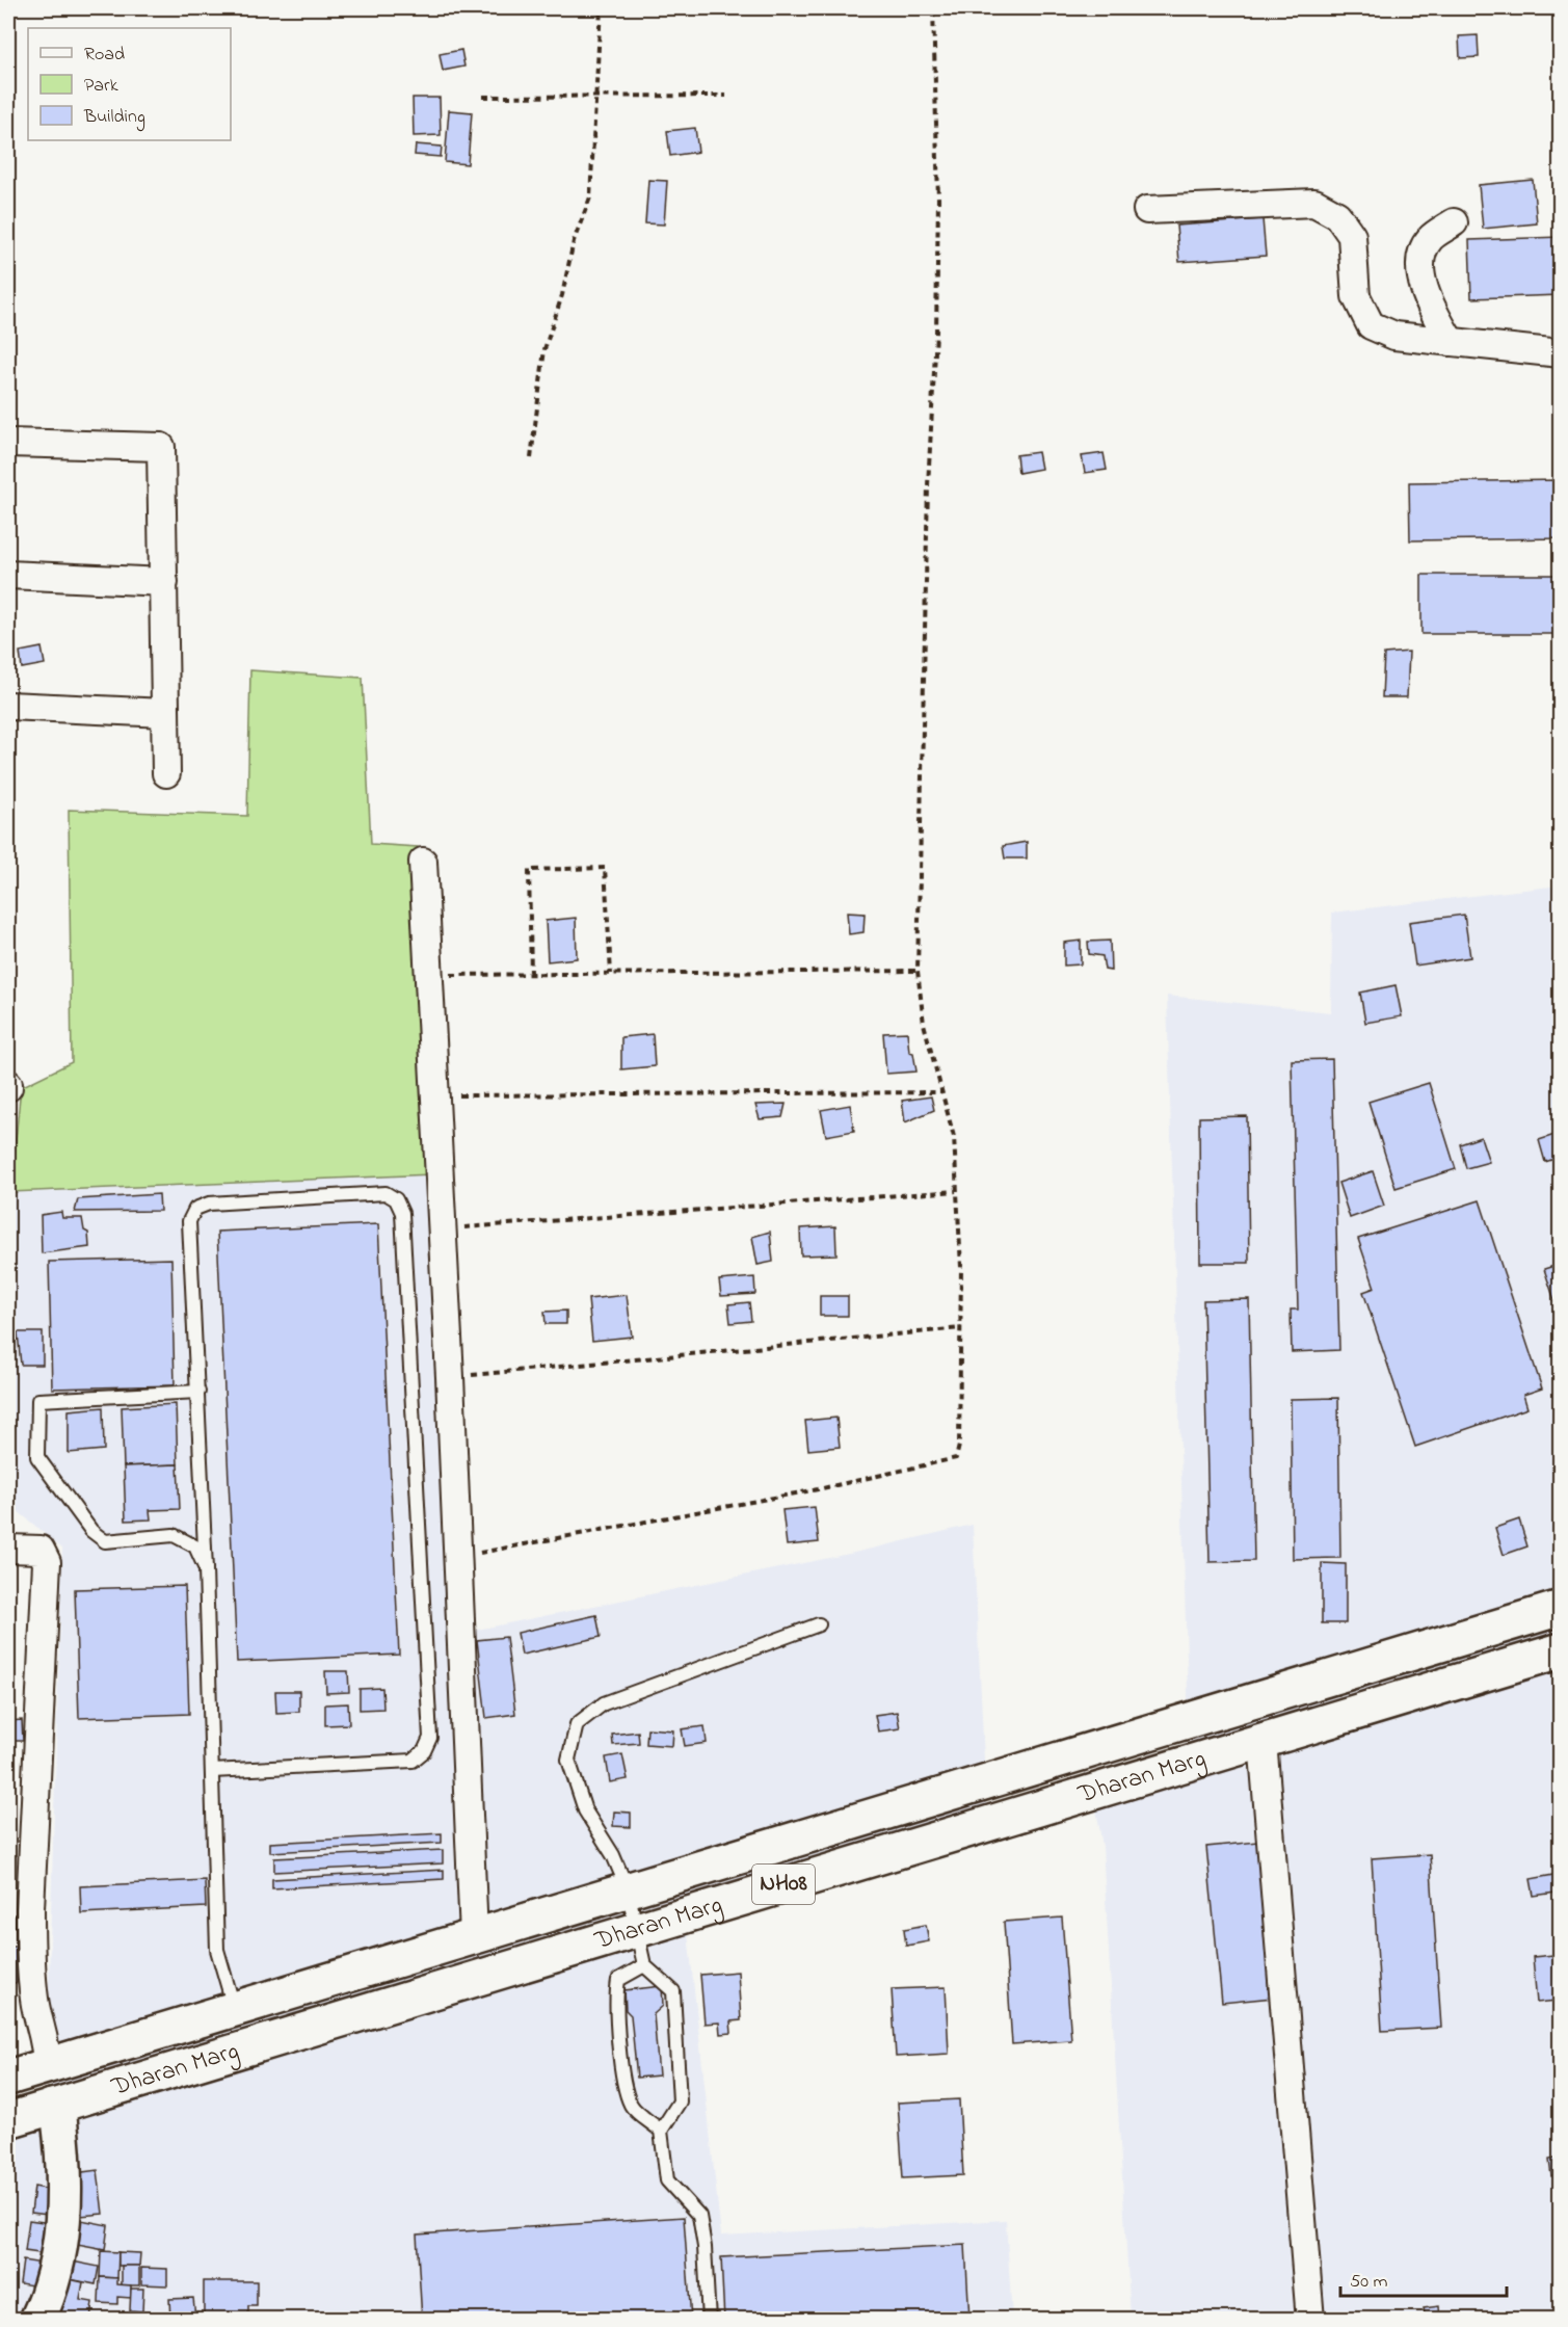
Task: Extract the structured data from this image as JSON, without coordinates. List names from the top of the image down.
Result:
{
  "streets": {
    "main road": ["Dharan Marg", "NH08"]
  },
  "legend": ["Road", "Park", "Building"],
  "scale_bar": "50 m"
}
